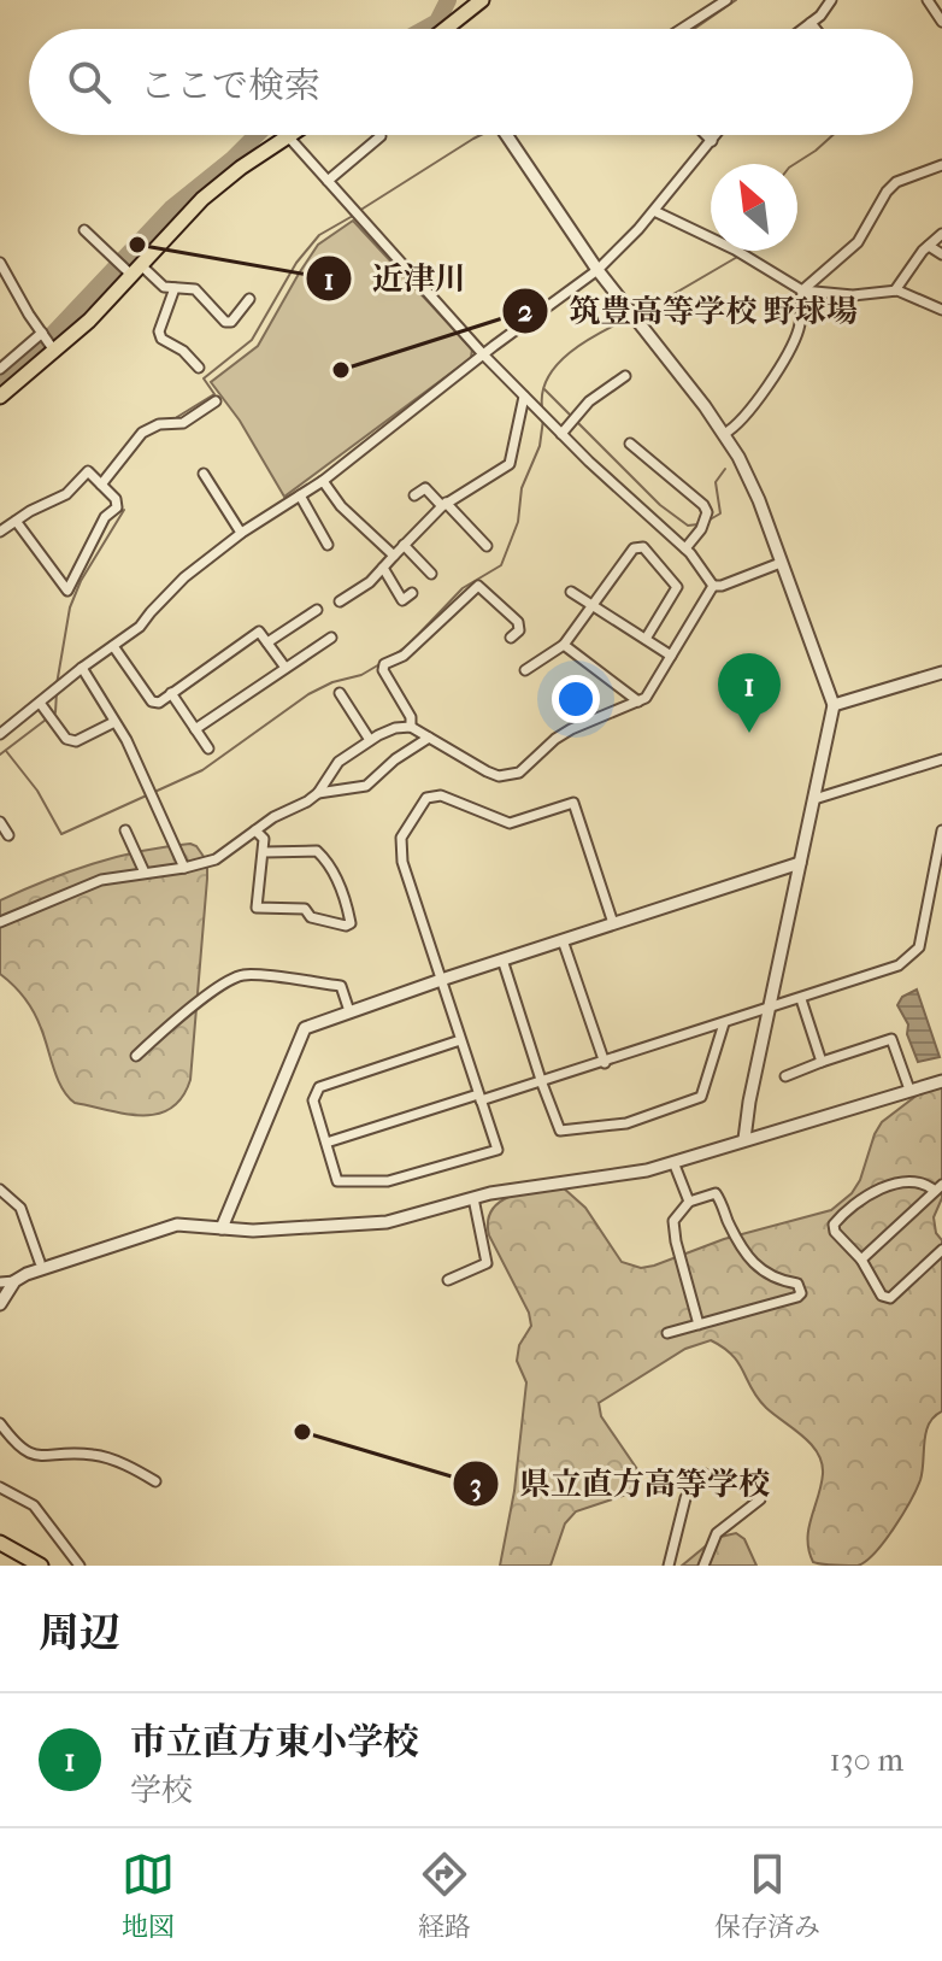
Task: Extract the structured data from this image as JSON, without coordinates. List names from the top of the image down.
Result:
{
  "places": ["近津川", "筑豊高等学校 野球場", "県立直方高等学校"],
  "north": "top left",
  "page": {
    "search": "ここで検索",
    "pins": "1",
    "heading": "周辺",
    "list": [
      {
        "mark": "1",
        "name": "市立直方東小学校",
        "note": "学校",
        "value": "130 m"
      }
    ],
    "nav": ["地図", "経路", "保存済み"]
  }
}
